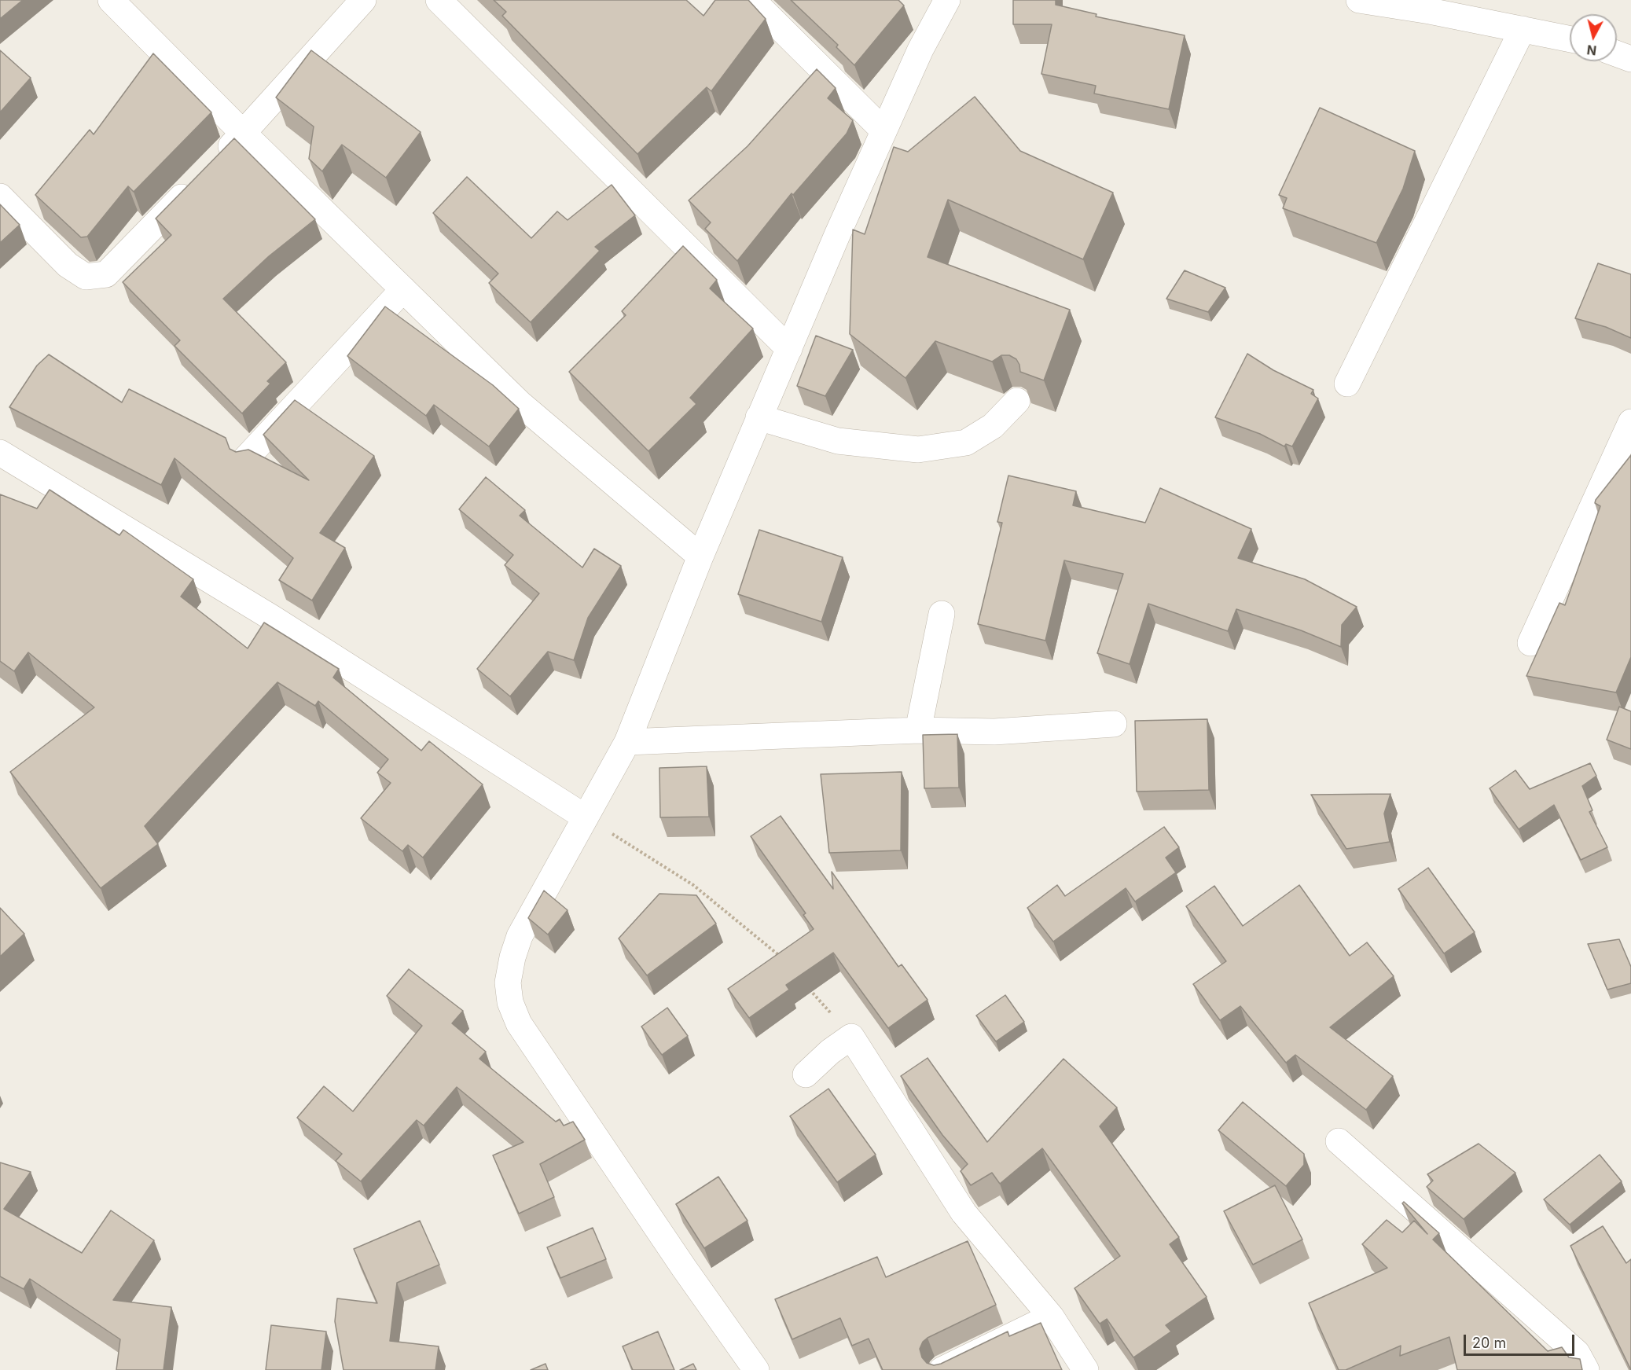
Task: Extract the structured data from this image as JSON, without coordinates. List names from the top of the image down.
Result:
{
  "scale_bar": "20 m",
  "north": "bottom"
}
